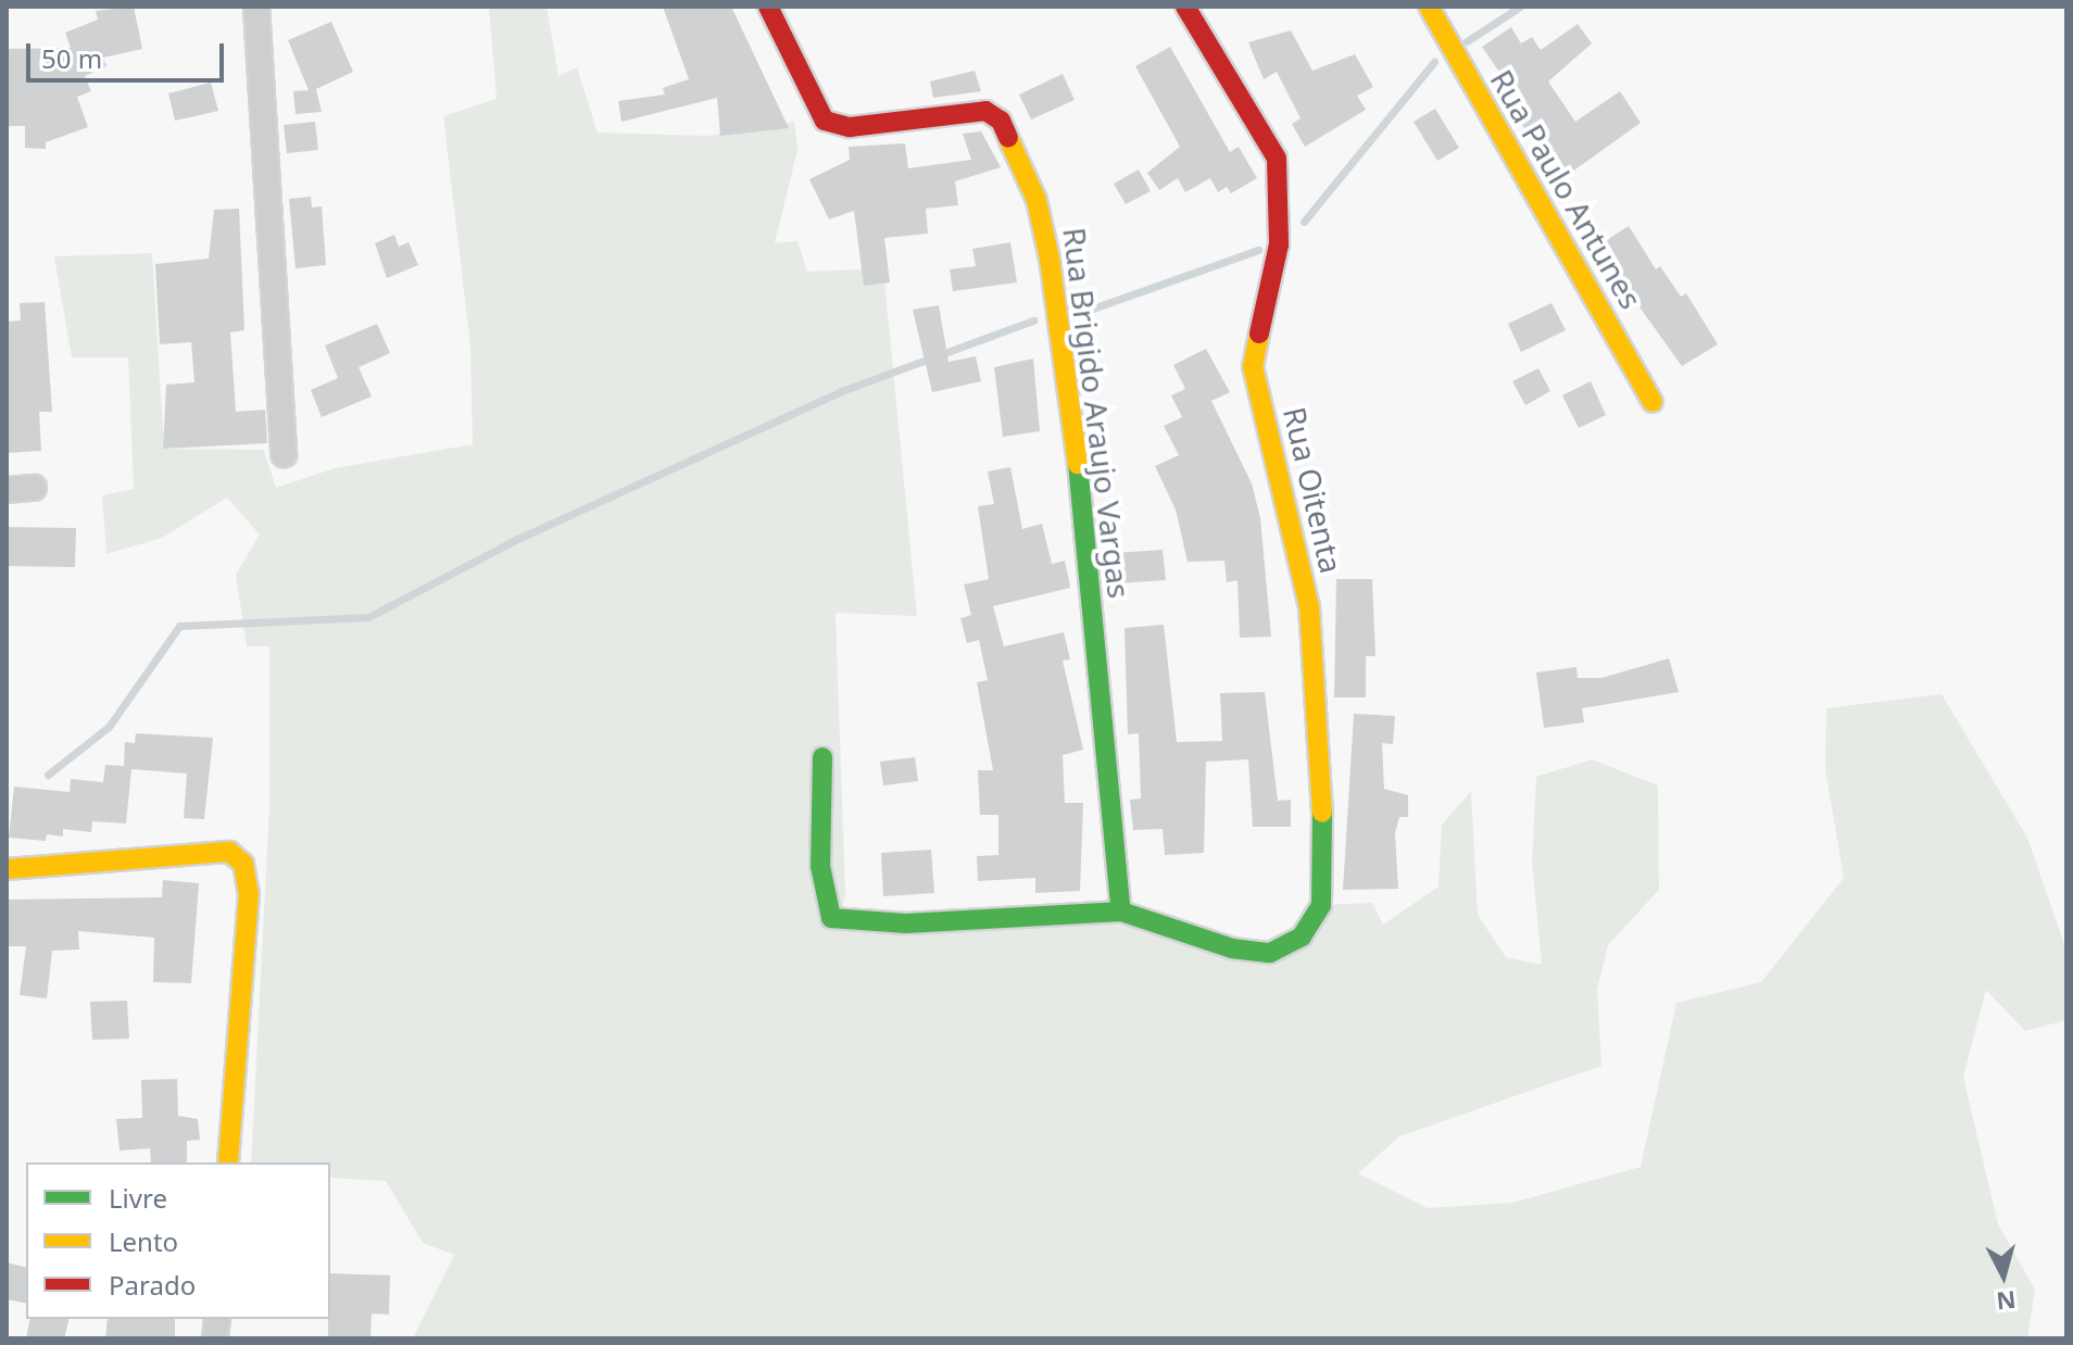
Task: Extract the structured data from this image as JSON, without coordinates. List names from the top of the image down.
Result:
{
  "streets": {
    "street": ["Rua Paulo Antunes", "Rua Brigido Araujo Vargas", "Rua Oitenta"]
  },
  "crossings": [
    ["Rua Brigido Araujo Vargas", "Rua Oitenta"]
  ],
  "legend": ["Livre", "Lento", "Parado"],
  "scale_bar": "50 m",
  "north": "bottom"
}
